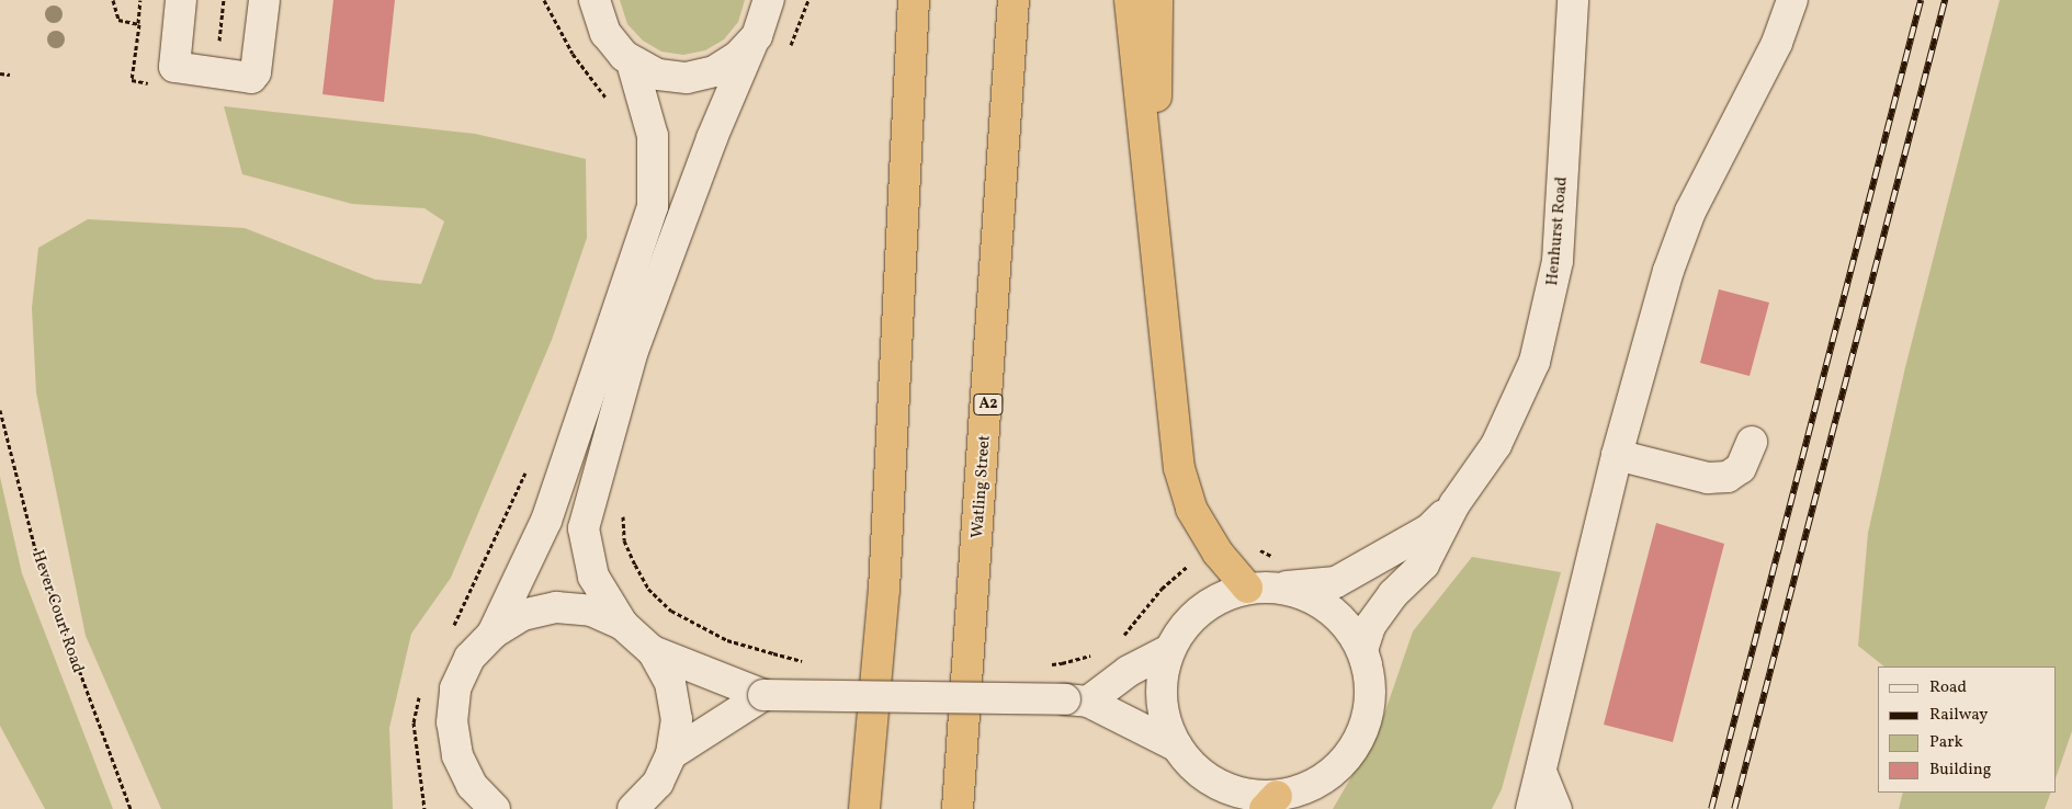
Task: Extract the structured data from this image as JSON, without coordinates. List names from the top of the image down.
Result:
{
  "streets": {
    "highway": ["A2", "Watling Street"],
    "street": ["Henhurst Road"],
    "path": ["Hever Court Road"]
  },
  "legend": [
    "Road",
    "Railway",
    "Park",
    "Building"
  ]
}
